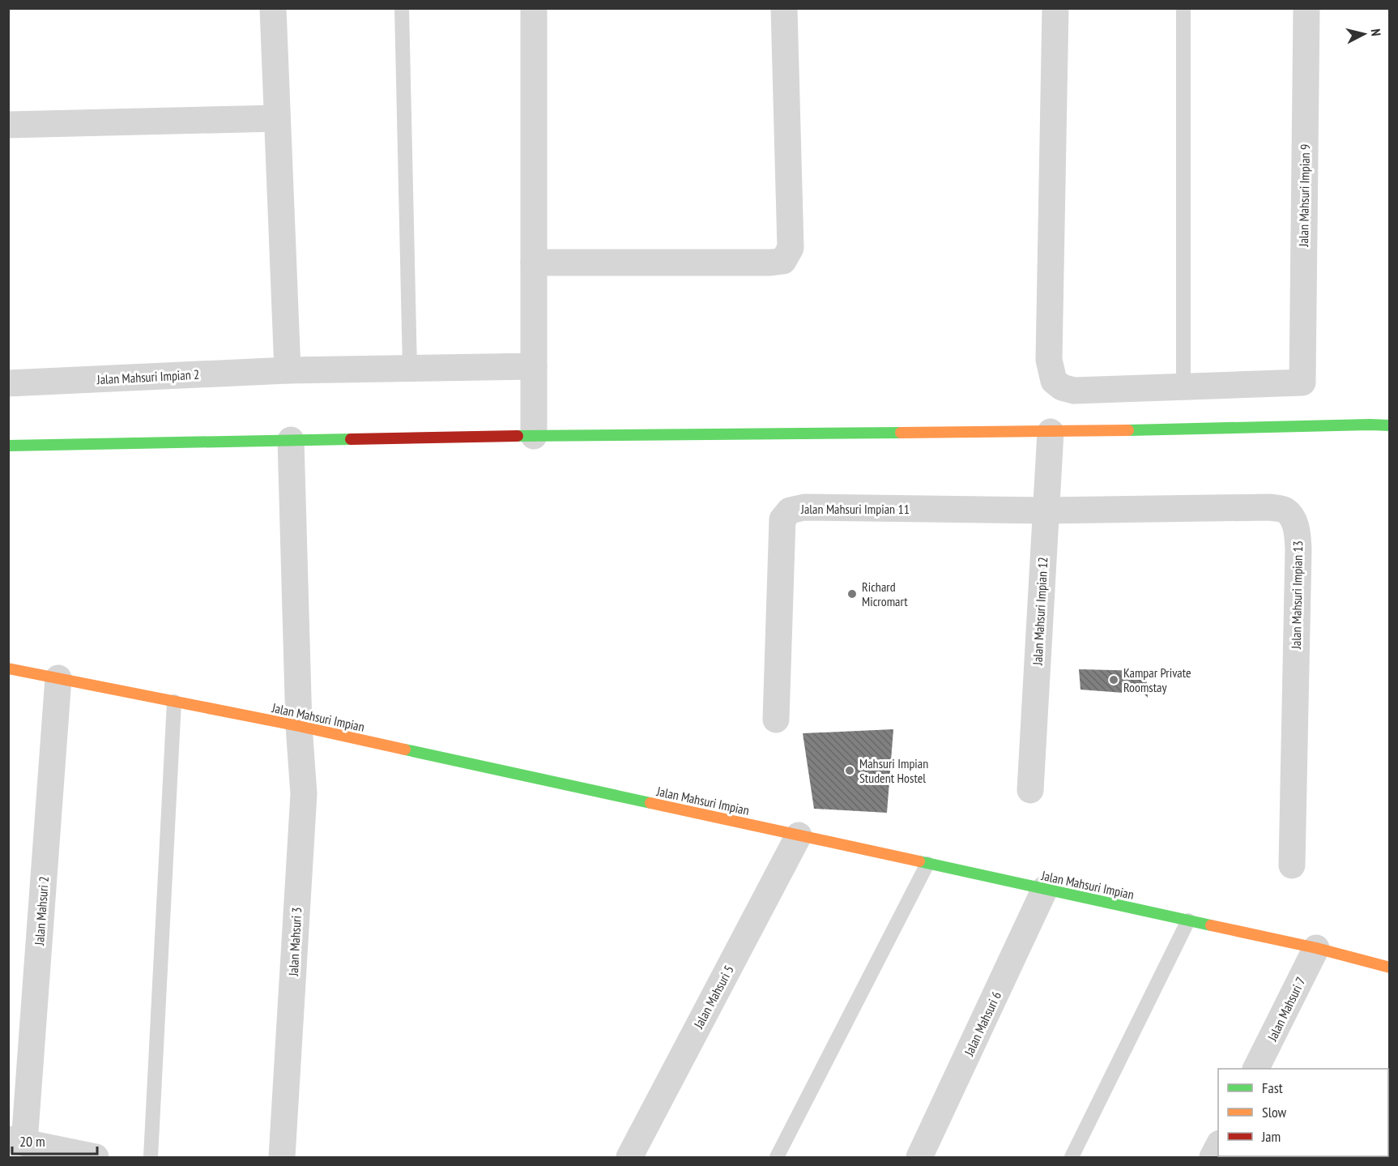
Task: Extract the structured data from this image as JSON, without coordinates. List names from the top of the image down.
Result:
{
  "streets": {
    "street": [
      "Jalan Mahsuri Impian 9",
      "Jalan Mahsuri Impian 2",
      "Jalan Mahsuri Impian 11",
      "Jalan Mahsuri Impian 13",
      "Jalan Mahsuri Impian 12",
      "Jalan Mahsuri Impian",
      "Jalan Mahsuri 2",
      "Jalan Mahsuri 3",
      "Jalan Mahsuri 5",
      "Jalan Mahsuri 7",
      "Jalan Mahsuri 6"
    ]
  },
  "crossings": [
    ["Jalan Mahsuri Impian 11", "Jalan Mahsuri Impian 13"],
    ["Jalan Mahsuri Impian 11", "Jalan Mahsuri Impian 12"],
    ["Jalan Mahsuri Impian 13", "Jalan Mahsuri Impian 12"],
    ["Jalan Mahsuri Impian", "Jalan Mahsuri 2"],
    ["Jalan Mahsuri Impian", "Jalan Mahsuri 3"],
    ["Jalan Mahsuri Impian", "Jalan Mahsuri 5"],
    ["Jalan Mahsuri Impian", "Jalan Mahsuri 7"],
    ["Jalan Mahsuri Impian", "Jalan Mahsuri 6"]
  ],
  "places": ["Richard Micromart", "Kampar Private Roomstay", "Mahsuri Impian Student Hostel"],
  "legend": ["Fast", "Slow", "Jam"],
  "scale_bar": "20 m",
  "north": "right"
}
